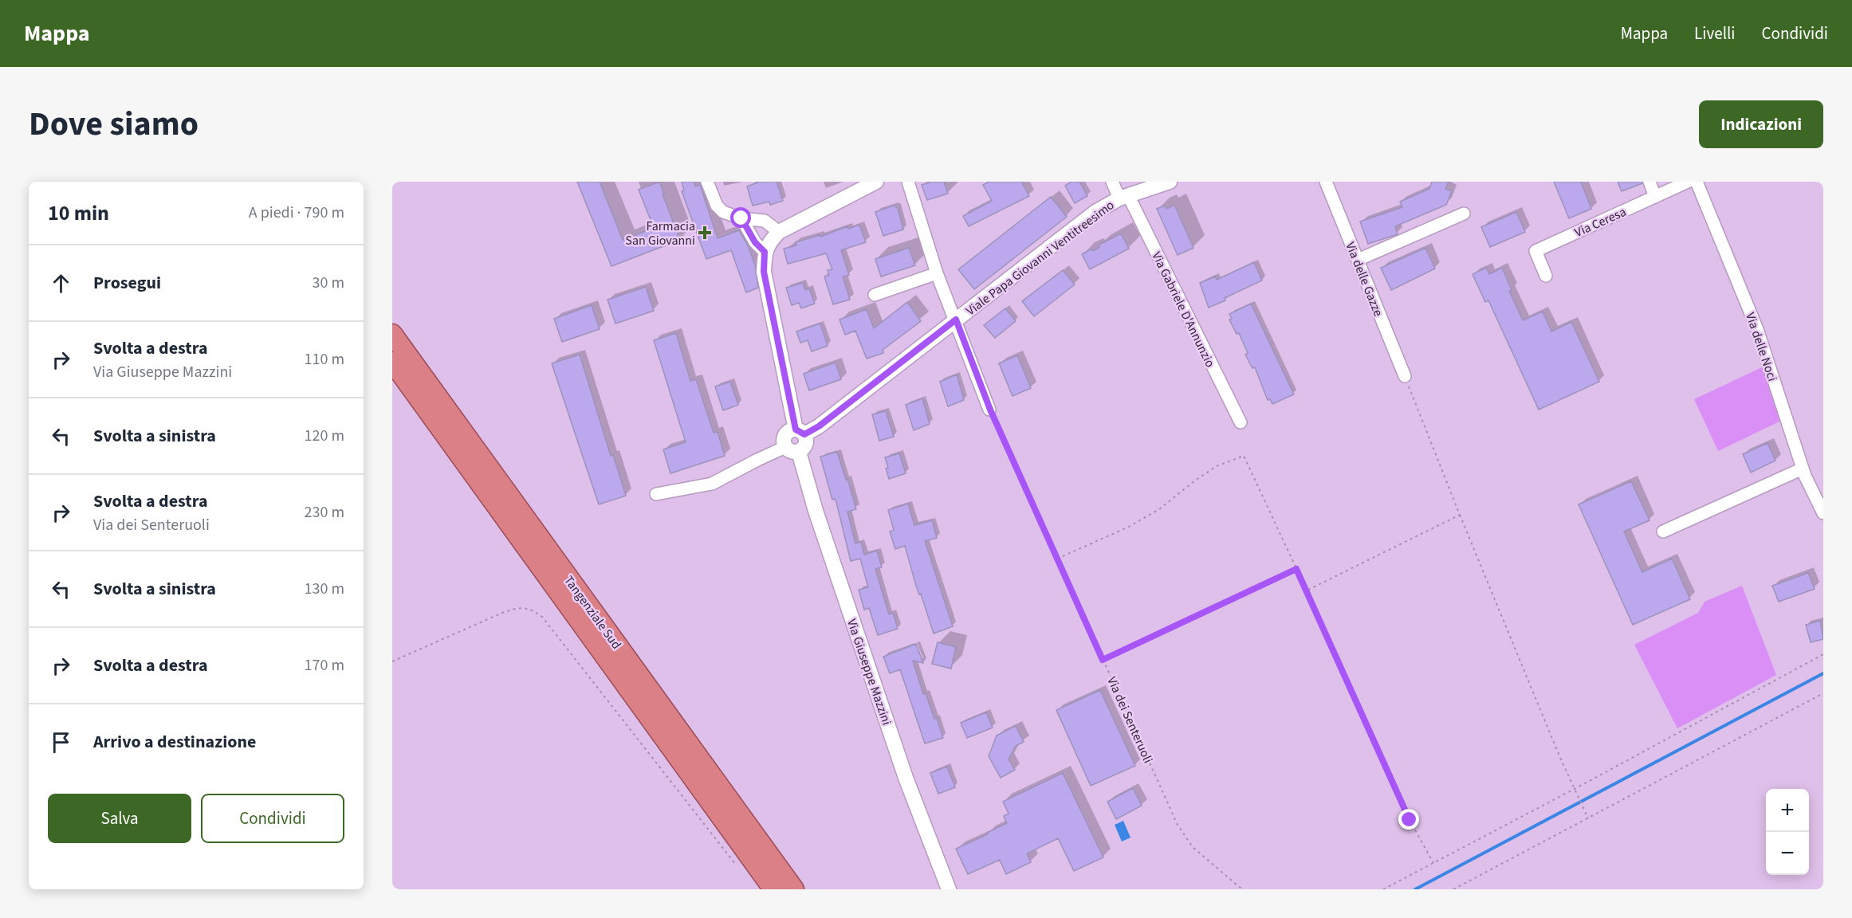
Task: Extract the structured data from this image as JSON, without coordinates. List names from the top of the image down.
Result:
{
  "streets": {
    "highway": ["Tangenziale Sud"],
    "street": [
      "Via Ceresa",
      "Viale Papa Giovanni Ventitreesimo",
      "Via delle Gazze",
      "Via Gabriele D'Annunzio",
      "Via delle Noci",
      "Via Giuseppe Mazzini"
    ],
    "path": ["Via dei Senteruoli"]
  },
  "crossings": [
    ["Viale Papa Giovanni Ventitreesimo", "Via Gabriele D'Annunzio"]
  ],
  "places": {
    "health": ["Farmacia San Giovanni"]
  },
  "page": {
    "header": "Mappa",
    "nav": ["Mappa", "Livelli", "Condividi"],
    "title": "Dove siamo",
    "buttons": [
      "Indicazioni",
      ["Salva", "Condividi"]
    ],
    "heading": ["10 min", "A piedi · 790 m"],
    "list": [
      ["Prosegui", "30 m"],
      ["Svolta a destra", "Via Giuseppe Mazzini", "110 m"],
      ["Svolta a sinistra", "120 m"],
      ["Svolta a destra", "Via dei Senteruoli", "230 m"],
      ["Svolta a sinistra", "130 m"],
      ["Svolta a destra", "170 m"],
      "Arrivo a destinazione"
    ],
    "map_buttons": ["+", "−"]
  }
}
